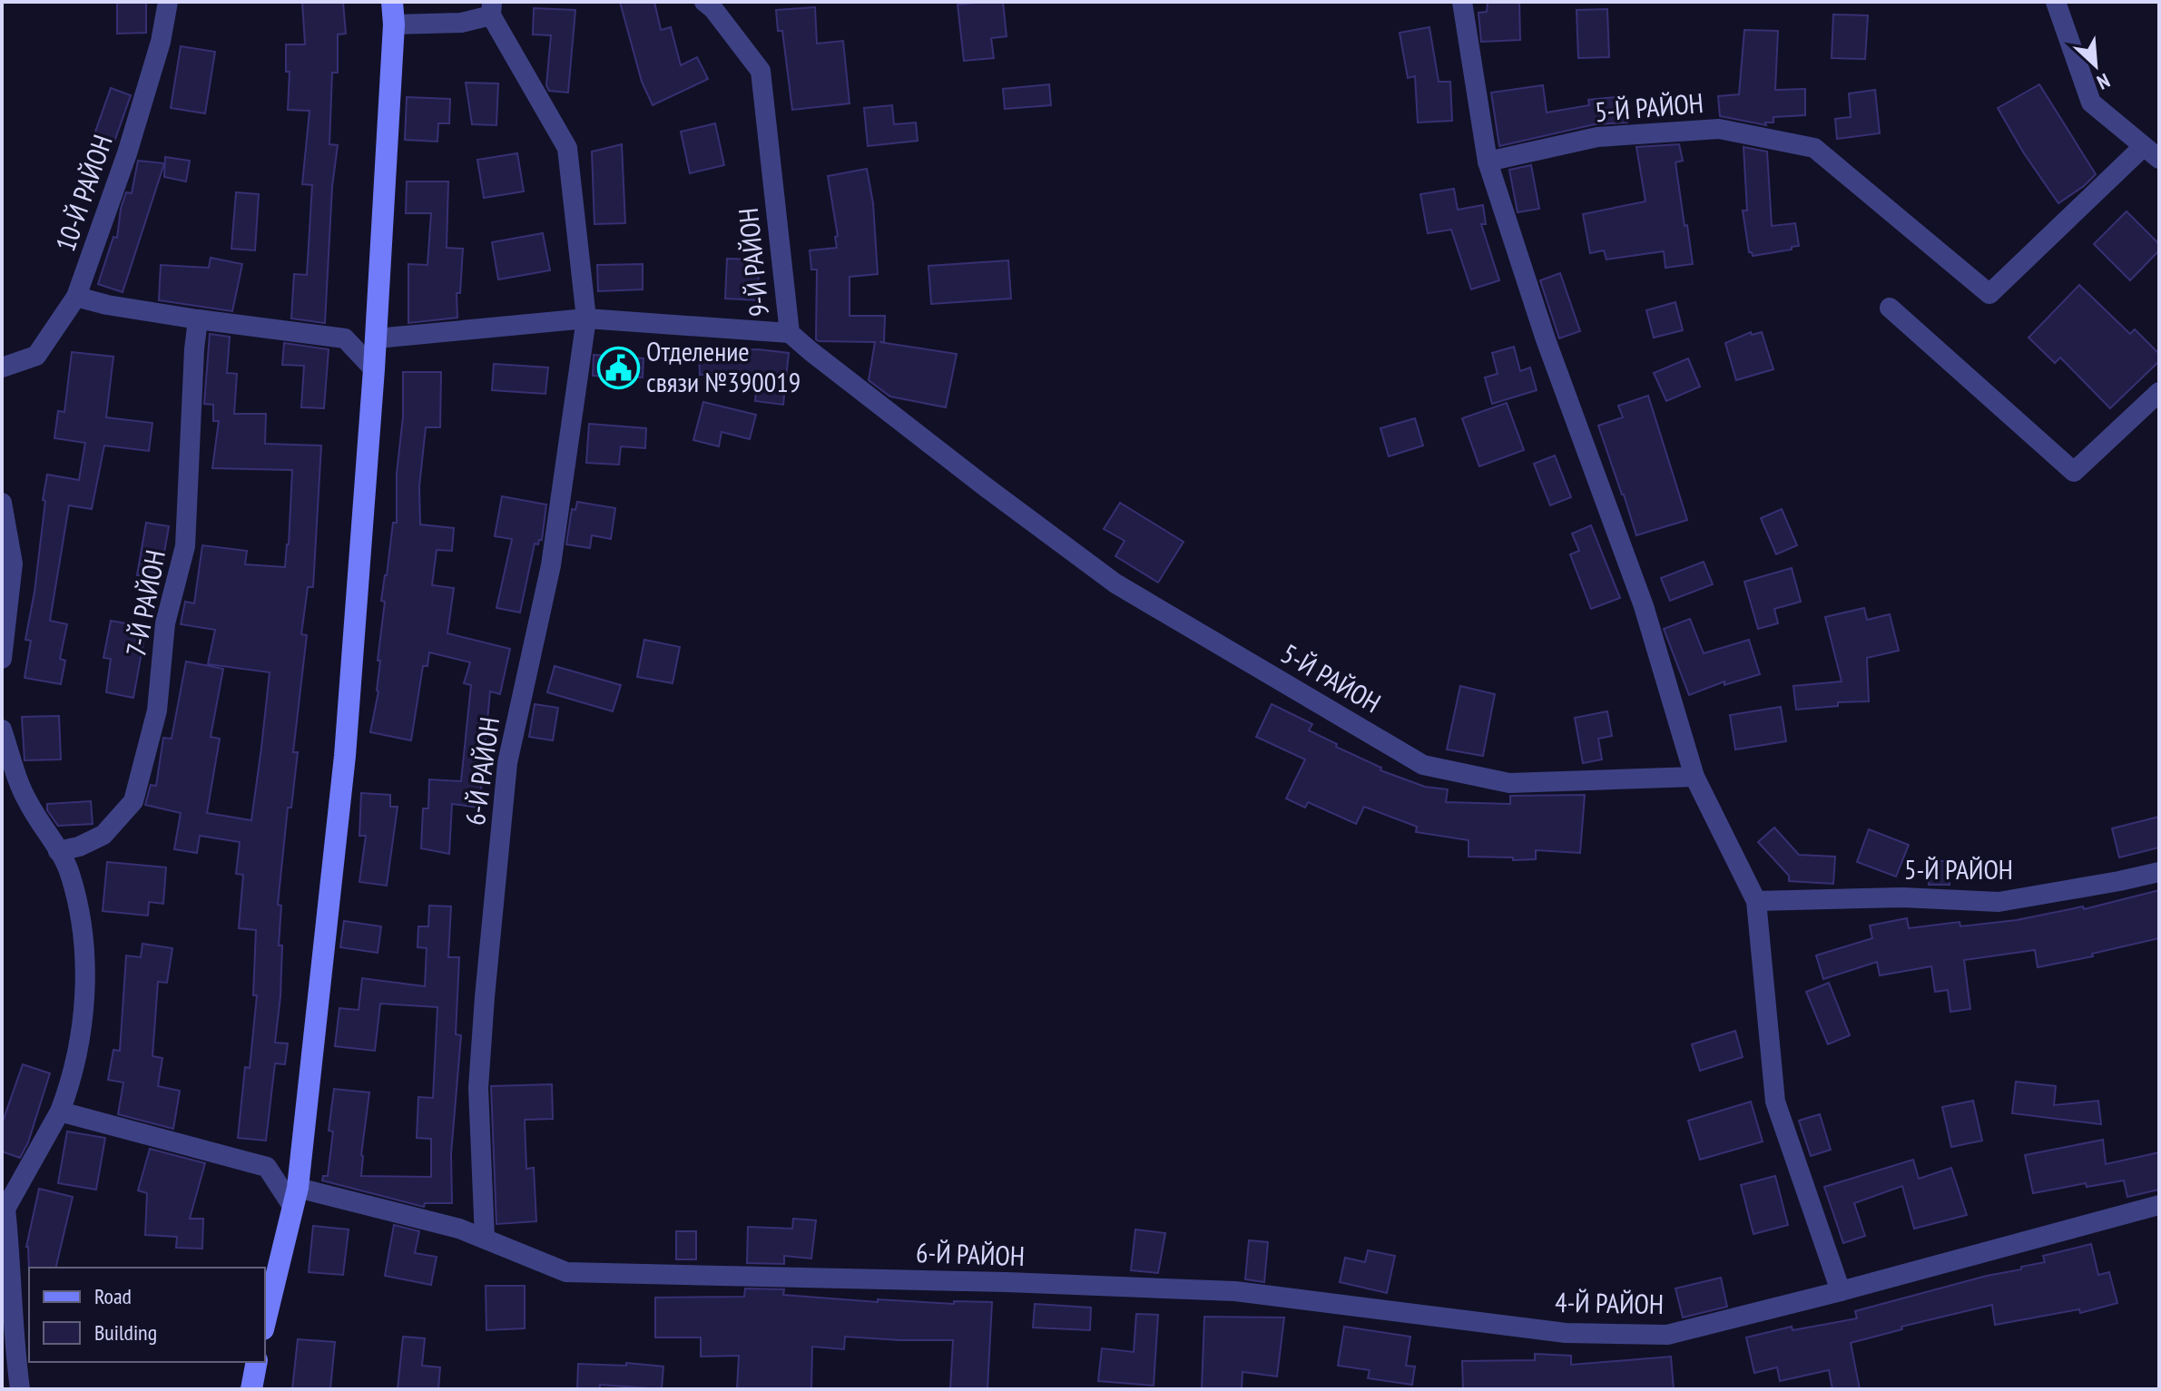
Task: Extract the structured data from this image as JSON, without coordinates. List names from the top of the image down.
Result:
{
  "streets": {
    "street": [
      "5-Й РАЙОН",
      "10-Й РАЙОН",
      "9-Й РАЙОН",
      "7-Й РАЙОН",
      "6-Й РАЙОН",
      "4-Й РАЙОН"
    ]
  },
  "crossings": [
    ["5-Й РАЙОН", "9-Й РАЙОН"],
    ["6-Й РАЙОН", "4-Й РАЙОН"]
  ],
  "places": {
    "public building": ["Отделение связи №390019"]
  },
  "legend": ["Road", "Building"],
  "north": "bottom right"
}
